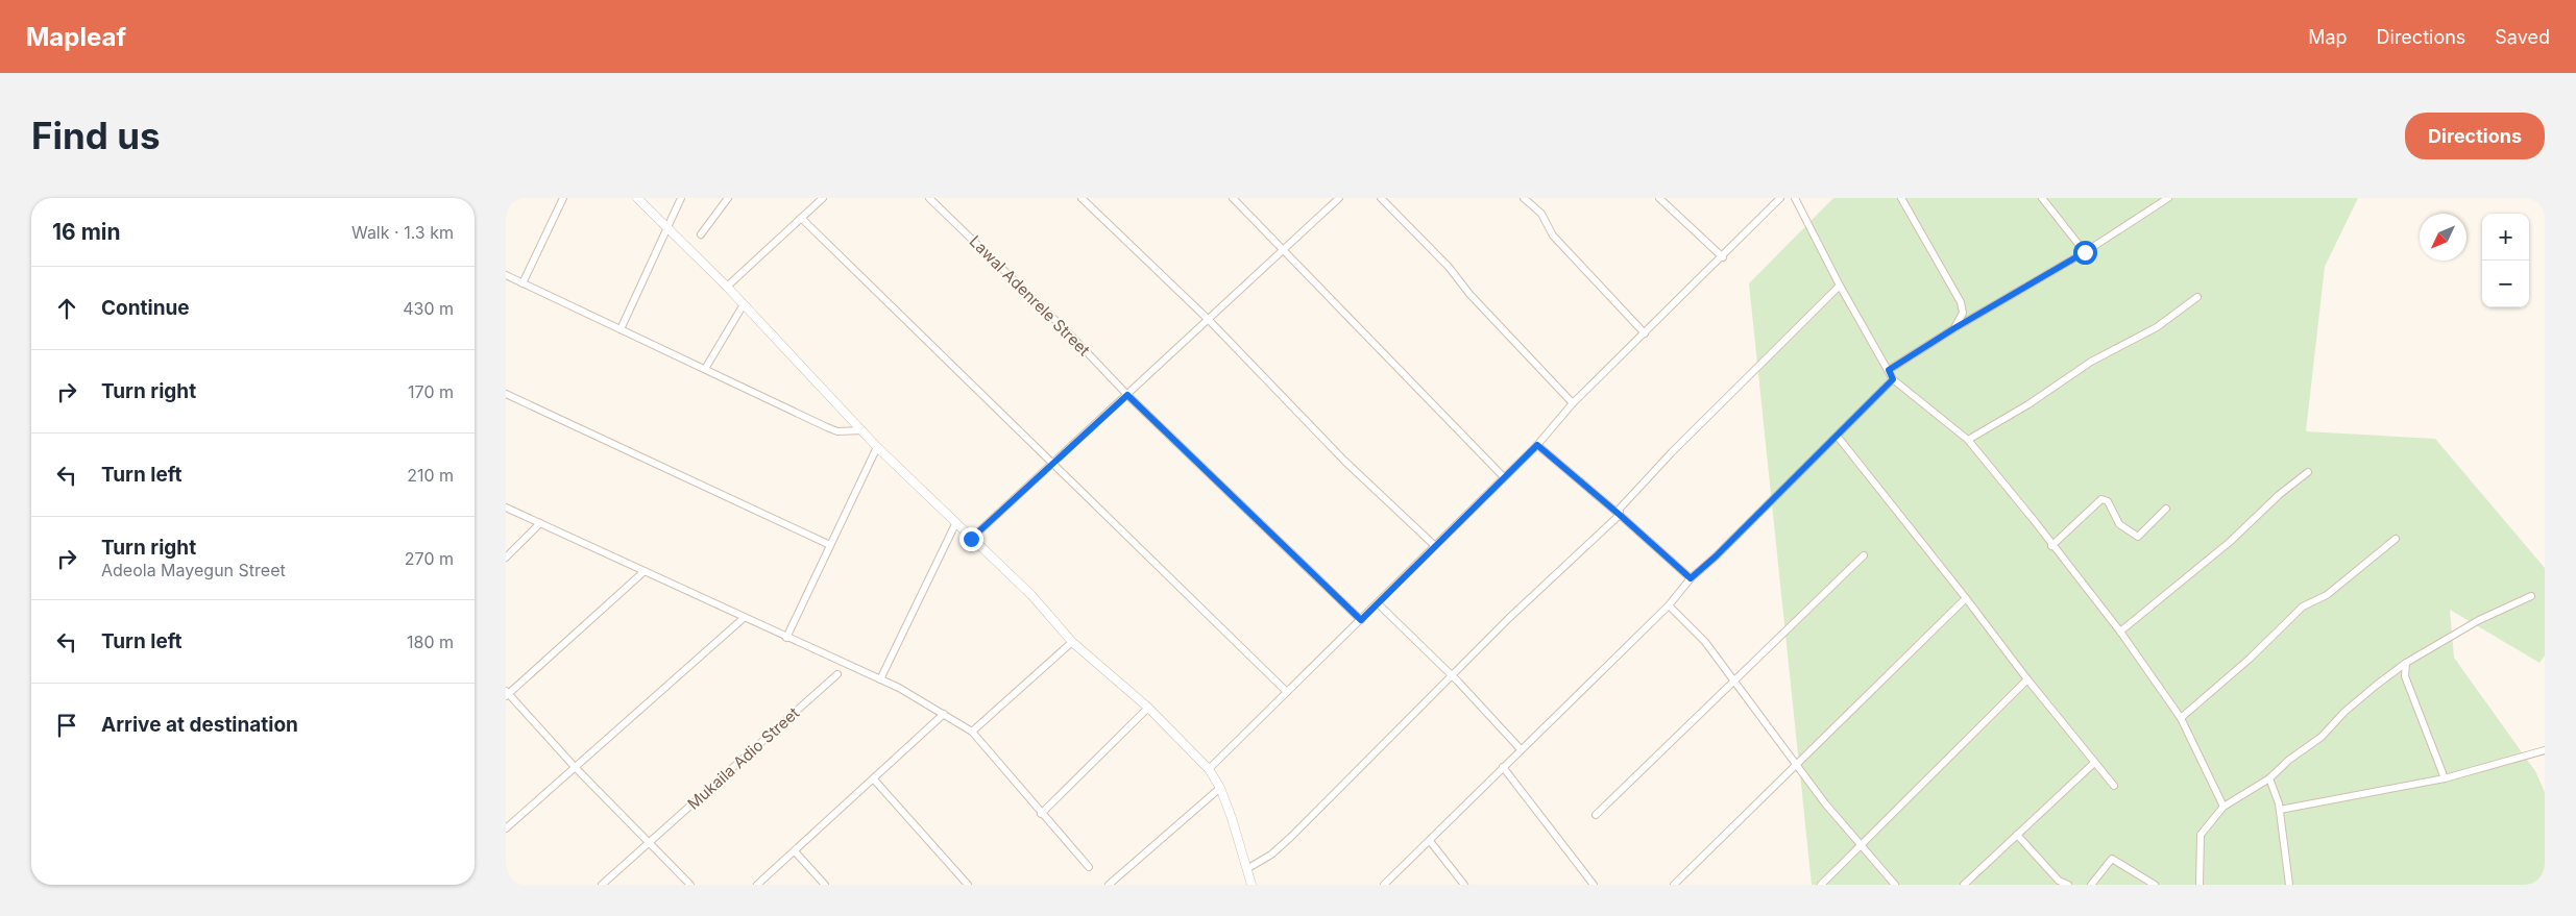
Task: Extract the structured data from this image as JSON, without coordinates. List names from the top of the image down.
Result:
{
  "streets": {
    "street": ["Lawal Adenrele Street", "Mukaila Adio Street"]
  },
  "north": "bottom left",
  "page": {
    "header": "Mapleaf",
    "nav": ["Map", "Directions", "Saved"],
    "buttons": "Directions",
    "title": "Find us",
    "heading": ["16 min", "Walk · 1.3 km"],
    "map_buttons": ["+", "−"],
    "list": [
      ["Continue", "430 m"],
      ["Turn right", "170 m"],
      ["Turn left", "210 m"],
      ["Turn right", "Adeola Mayegun Street", "270 m"],
      ["Turn left", "180 m"],
      "Arrive at destination"
    ]
  }
}
